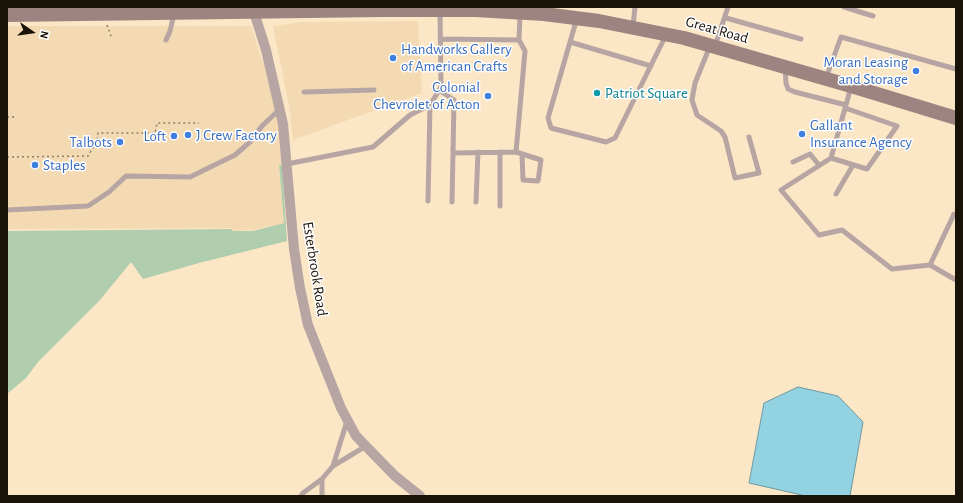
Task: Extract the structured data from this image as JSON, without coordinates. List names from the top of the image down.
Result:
{
  "streets": {
    "main road": ["Great Road"],
    "street": ["Esterbrook Road"]
  },
  "crossings": [
    ["Great Road", "Esterbrook Road"]
  ],
  "places": [
    "Handworks Gallery of American Crafts",
    "Moran Leasing and Storage",
    "Patriot Square",
    "Colonial Chevrolet of Acton",
    "Gallant Insurance Agency",
    "J Crew Factory",
    "Loft",
    "Talbots",
    "Staples"
  ],
  "north": "right"
}
